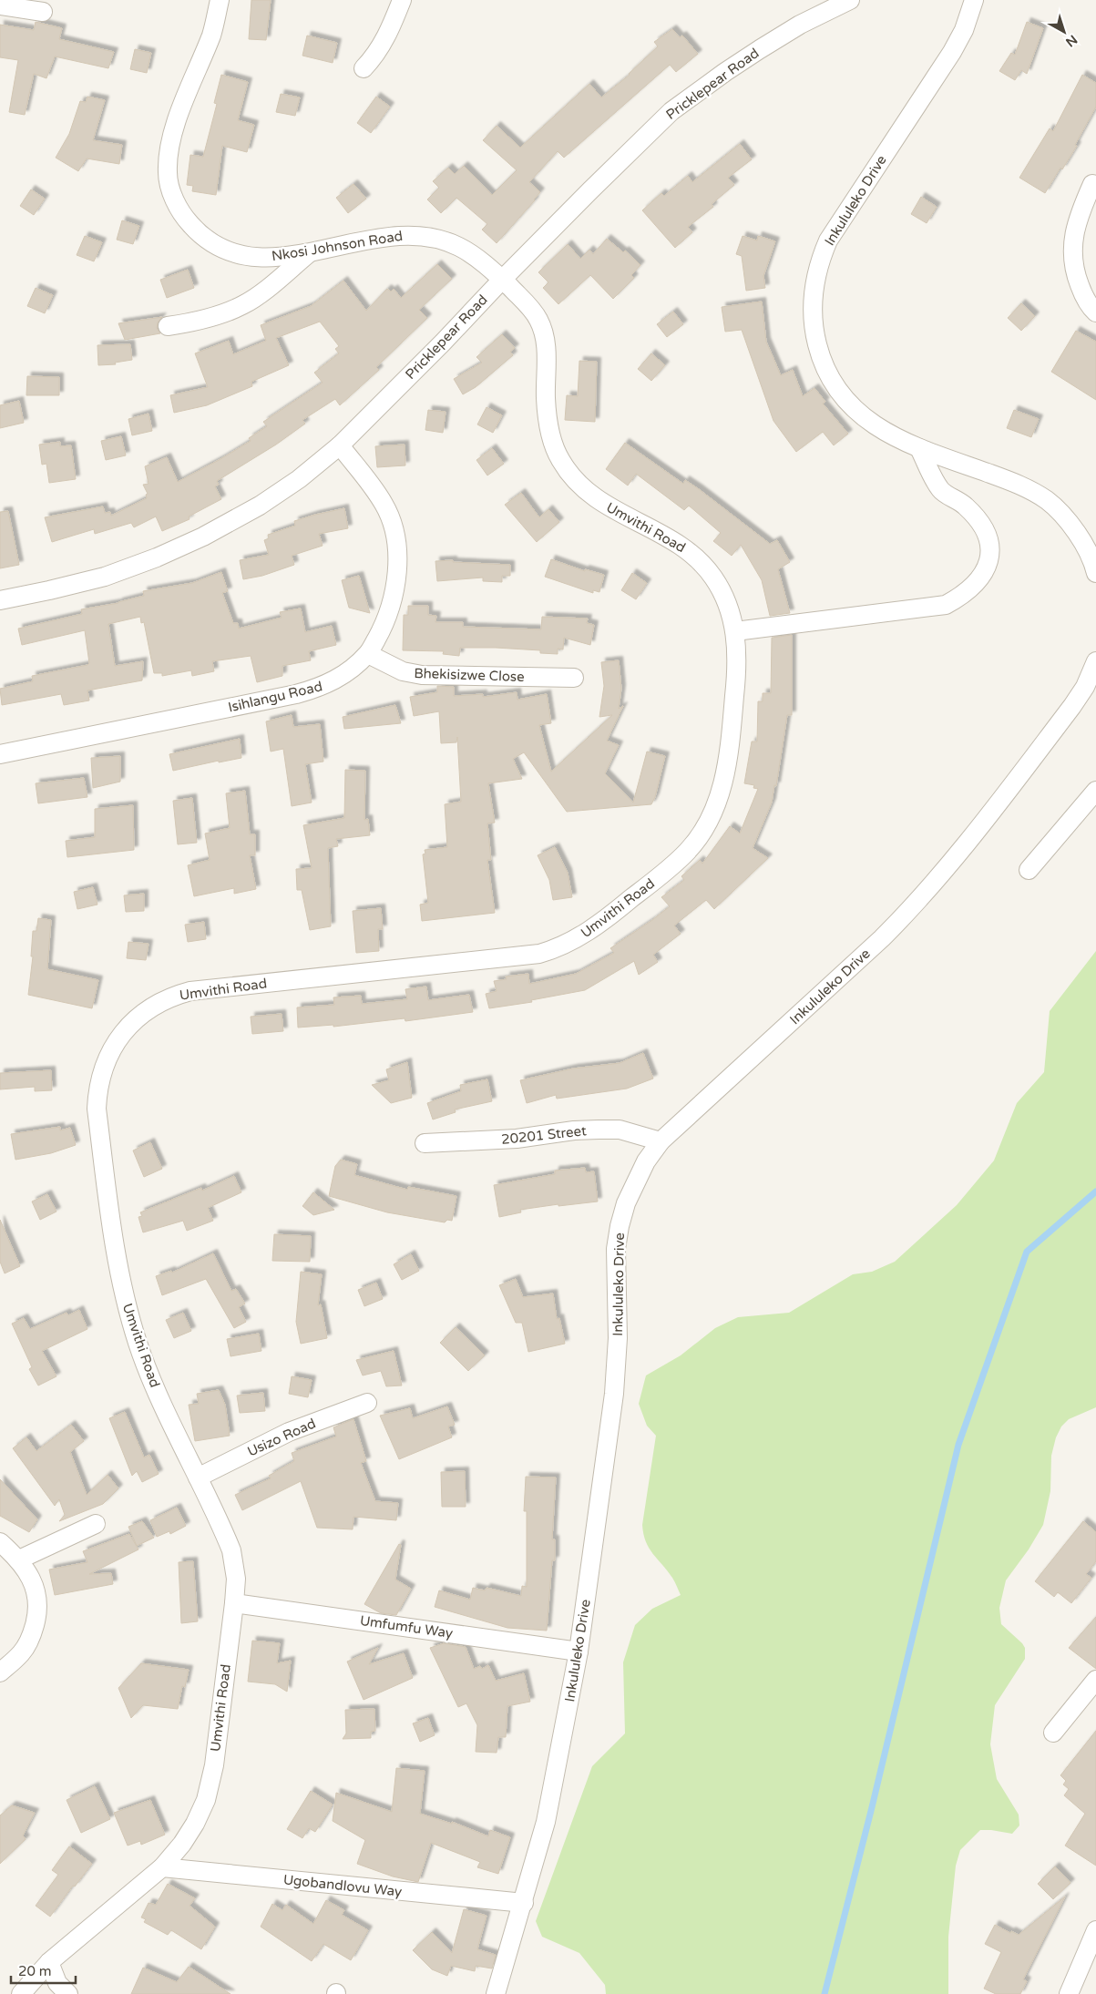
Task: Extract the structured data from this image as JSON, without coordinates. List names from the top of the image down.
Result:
{
  "streets": {
    "street": [
      "Pricklepear Road",
      "Inkululeko Drive",
      "Nkosi Johnson Road",
      "Umvithi Road",
      "Bhekisizwe Close",
      "Isihlangu Road",
      "20201 Street",
      "Usizo Road",
      "Umfumfu Way",
      "Ugobandlovu Way"
    ]
  },
  "crossings": [
    ["Pricklepear Road", "Nkosi Johnson Road"],
    ["Pricklepear Road", "Umvithi Road"],
    ["Pricklepear Road", "Isihlangu Road"],
    ["Inkululeko Drive", "20201 Street"],
    ["Inkululeko Drive", "Umfumfu Way"],
    ["Inkululeko Drive", "Ugobandlovu Way"],
    ["Nkosi Johnson Road", "Umvithi Road"],
    ["Umvithi Road", "Usizo Road"],
    ["Umvithi Road", "Umfumfu Way"],
    ["Umvithi Road", "Ugobandlovu Way"],
    ["Bhekisizwe Close", "Isihlangu Road"]
  ],
  "scale_bar": "20 m",
  "north": "bottom right"
}
